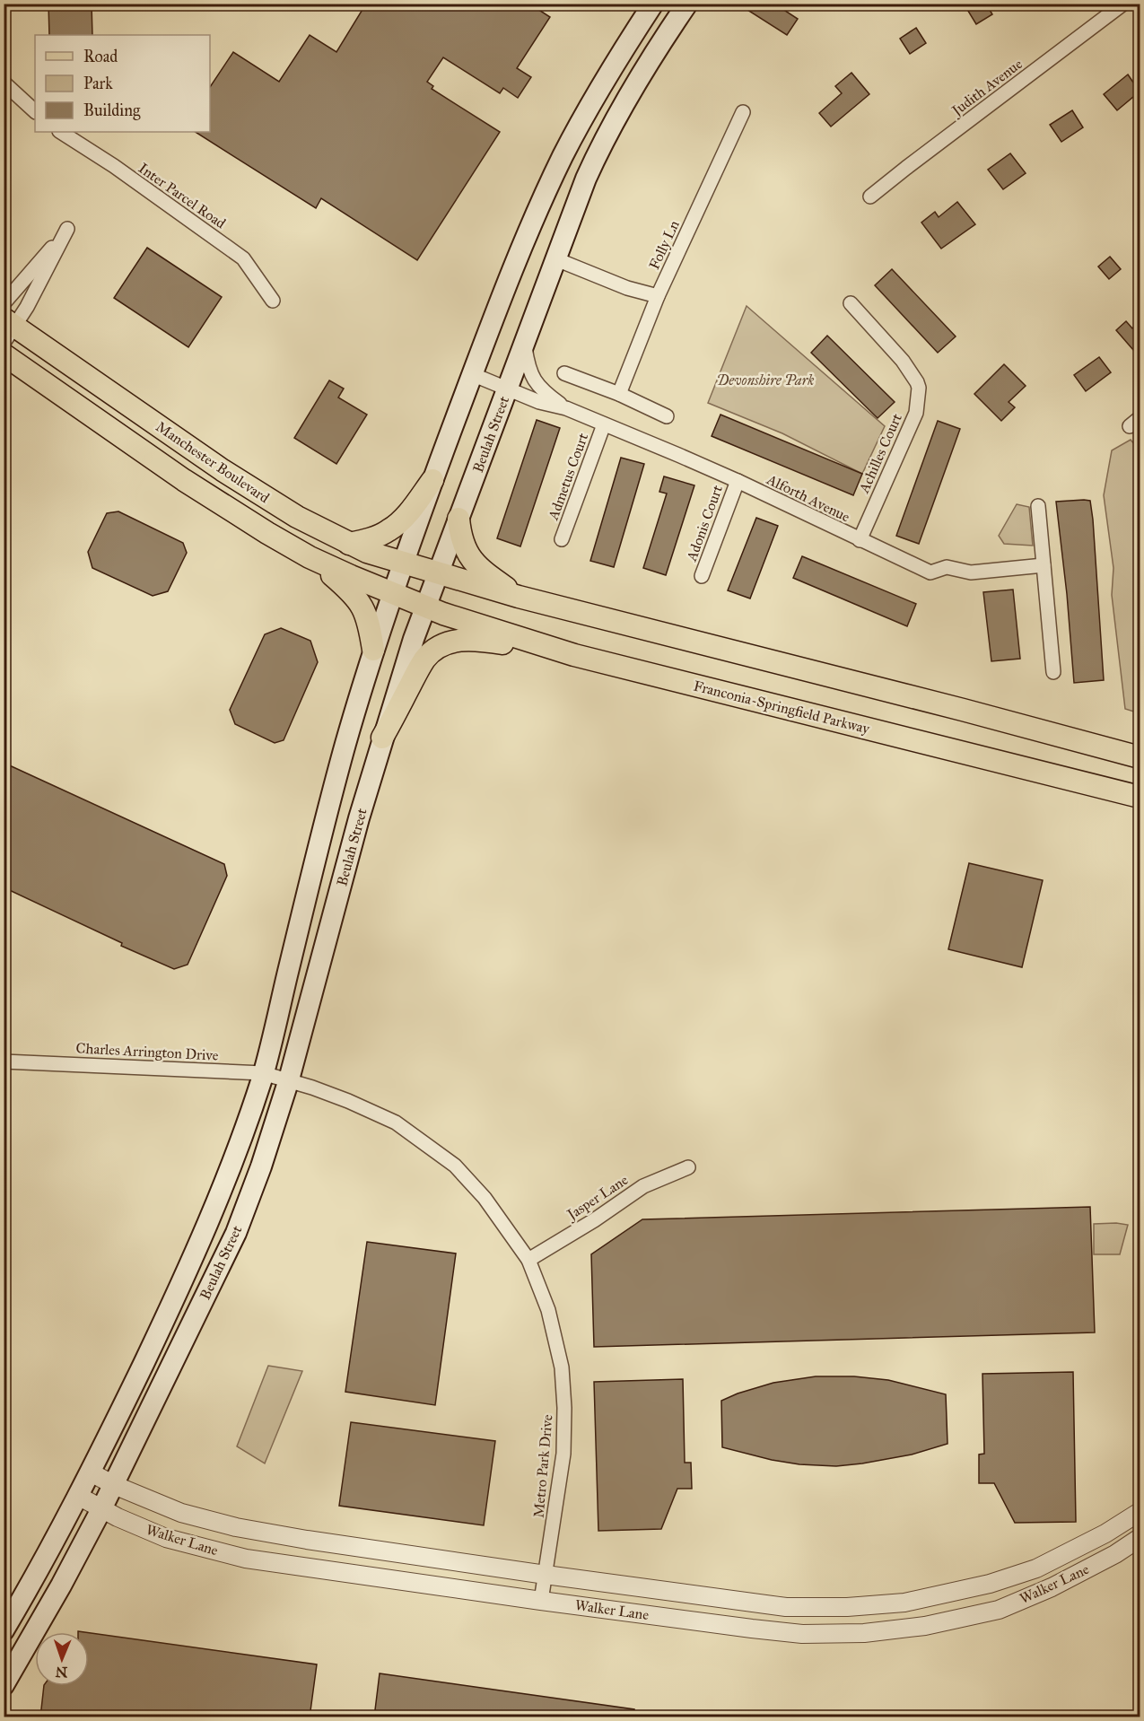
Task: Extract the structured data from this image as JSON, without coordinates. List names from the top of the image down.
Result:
{
  "streets": {
    "main road": ["Beulah Street", "Manchester Boulevard", "Franconia-Springfield Parkway"],
    "street": [
      "Judith Avenue",
      "Inter Parcel Road",
      "Folly Ln",
      "Achilles Court",
      "Admetus Court",
      "Alforth Avenue",
      "Adonis Court",
      "Charles Arrington Drive",
      "Jasper Lane",
      "Metro Park Drive",
      "Walker Lane"
    ]
  },
  "crossings": [
    ["Beulah Street", "Manchester Boulevard"],
    ["Beulah Street", "Alforth Avenue"],
    ["Beulah Street", "Franconia-Springfield Parkway"],
    ["Beulah Street", "Charles Arrington Drive"],
    ["Beulah Street", "Metro Park Drive"],
    ["Beulah Street", "Walker Lane"],
    ["Achilles Court", "Alforth Avenue"],
    ["Manchester Boulevard", "Franconia-Springfield Parkway"],
    ["Admetus Court", "Alforth Avenue"],
    ["Alforth Avenue", "Adonis Court"],
    ["Charles Arrington Drive", "Metro Park Drive"],
    ["Jasper Lane", "Metro Park Drive"],
    ["Metro Park Drive", "Walker Lane"]
  ],
  "parks": ["Devonshire Park"],
  "legend": ["Road", "Park", "Building"],
  "north": "bottom"
}
